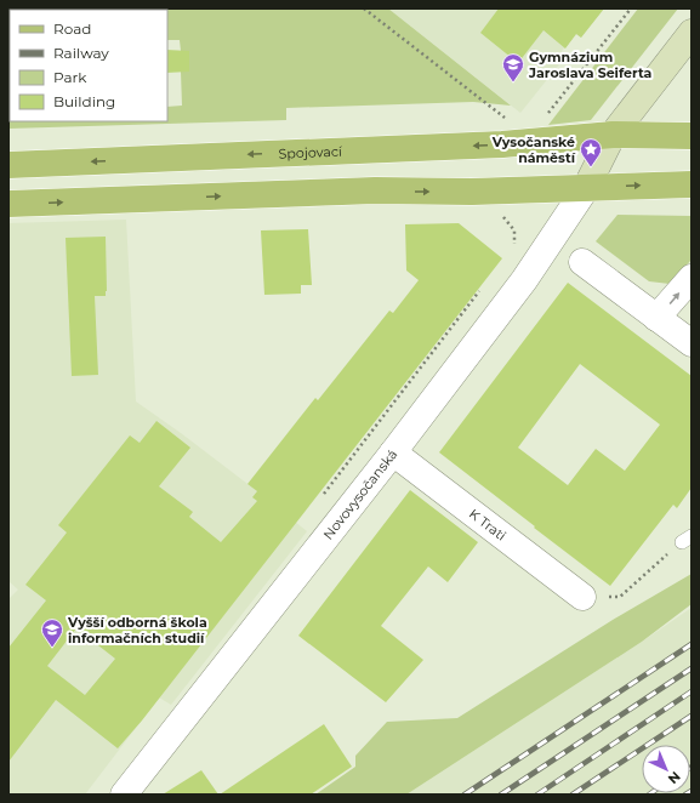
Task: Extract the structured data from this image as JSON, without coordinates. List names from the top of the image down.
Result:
{
  "streets": {
    "main road": ["Spojovací"],
    "street": ["Novovysočanská", "K Trati"]
  },
  "crossings": [
    ["Novovysočanská", "K Trati"]
  ],
  "places": {
    "school or university": ["Gymnázium Jaroslava Seiferta", "Vyšší odborná škola informačních studií"],
    "place": ["Vysočanské náměstí"]
  },
  "legend": [
    "Road",
    "Railway",
    "Park",
    "Building"
  ],
  "north": "bottom right"
}
